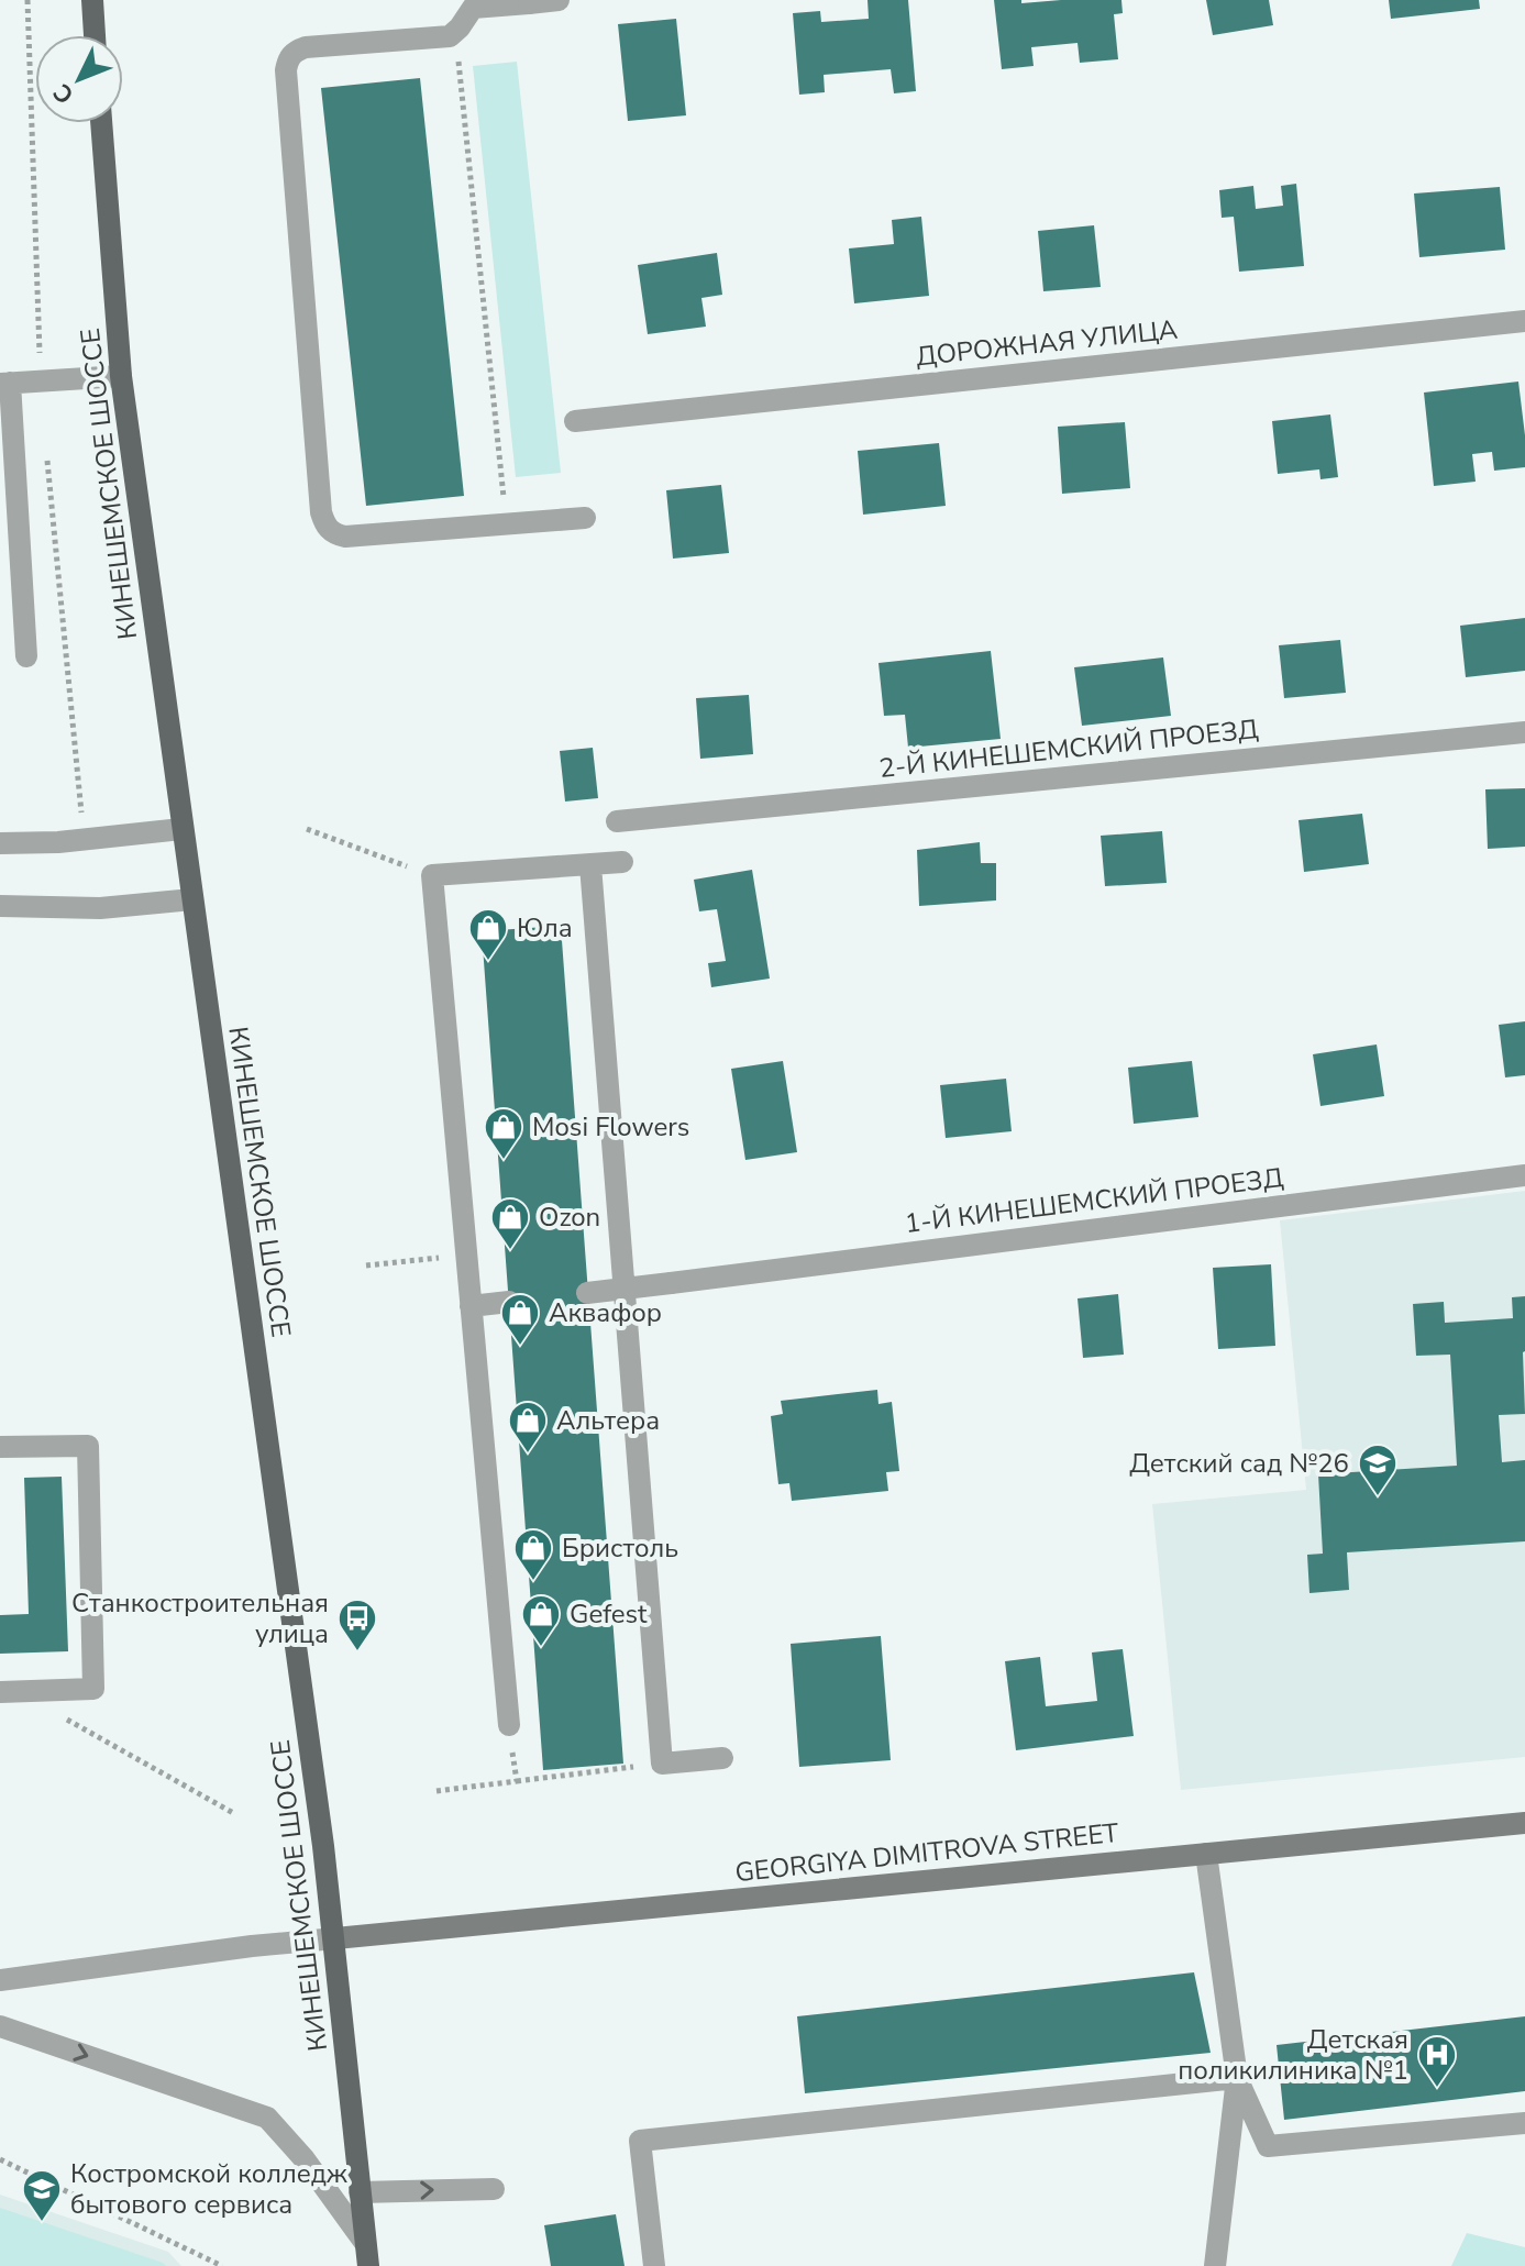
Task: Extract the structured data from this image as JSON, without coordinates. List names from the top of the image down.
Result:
{
  "streets": {
    "main road": ["КИНЕШЕМСКОЕ ШОССЕ", "GEORGIYA DIMITROVA STREET"],
    "street": ["ДОРОЖНАЯ УЛИЦА", "2-Й КИНЕШЕМСКИЙ ПРОЕЗД", "1-Й КИНЕШЕМСКИЙ ПРОЕЗД"]
  },
  "crossings": [
    ["КИНЕШЕМСКОЕ ШОССЕ", "GEORGIYA DIMITROVA STREET"]
  ],
  "places": {
    "shop": [
      "Юла",
      "Mosi Flowers",
      "Ozon",
      "Аквафор",
      "Альтера",
      "Бристоль",
      "Gefest"
    ],
    "school or university": ["Детский сад №26", "Костромской колледж бытового сервиса"],
    "bus stop": ["Станкостроительная улица"],
    "hospital": ["Детская поликилиника №1"]
  },
  "north": "bottom left"
}
